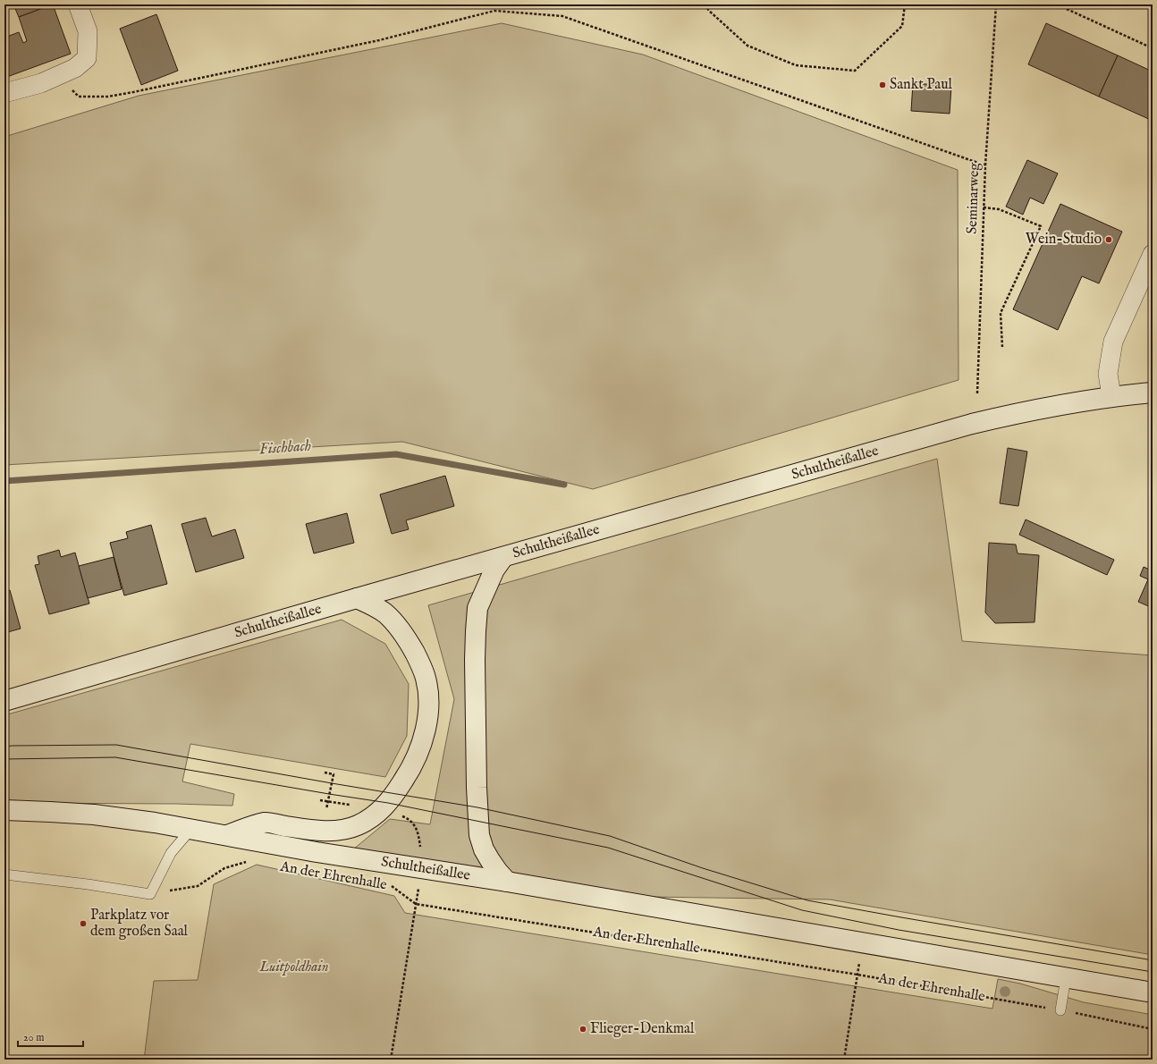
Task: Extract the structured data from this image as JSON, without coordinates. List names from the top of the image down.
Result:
{
  "streets": {
    "main road": ["Schultheißallee"],
    "path": ["Seminarweg", "An der Ehrenhalle"]
  },
  "water": ["Fischbach"],
  "parks": ["Luitpoldhain"],
  "places": [
    "Sankt Paul",
    "Wein-Studio",
    "Parkplatz vor dem großen Saal",
    "Flieger-Denkmal"
  ],
  "scale_bar": "20 m"
}
